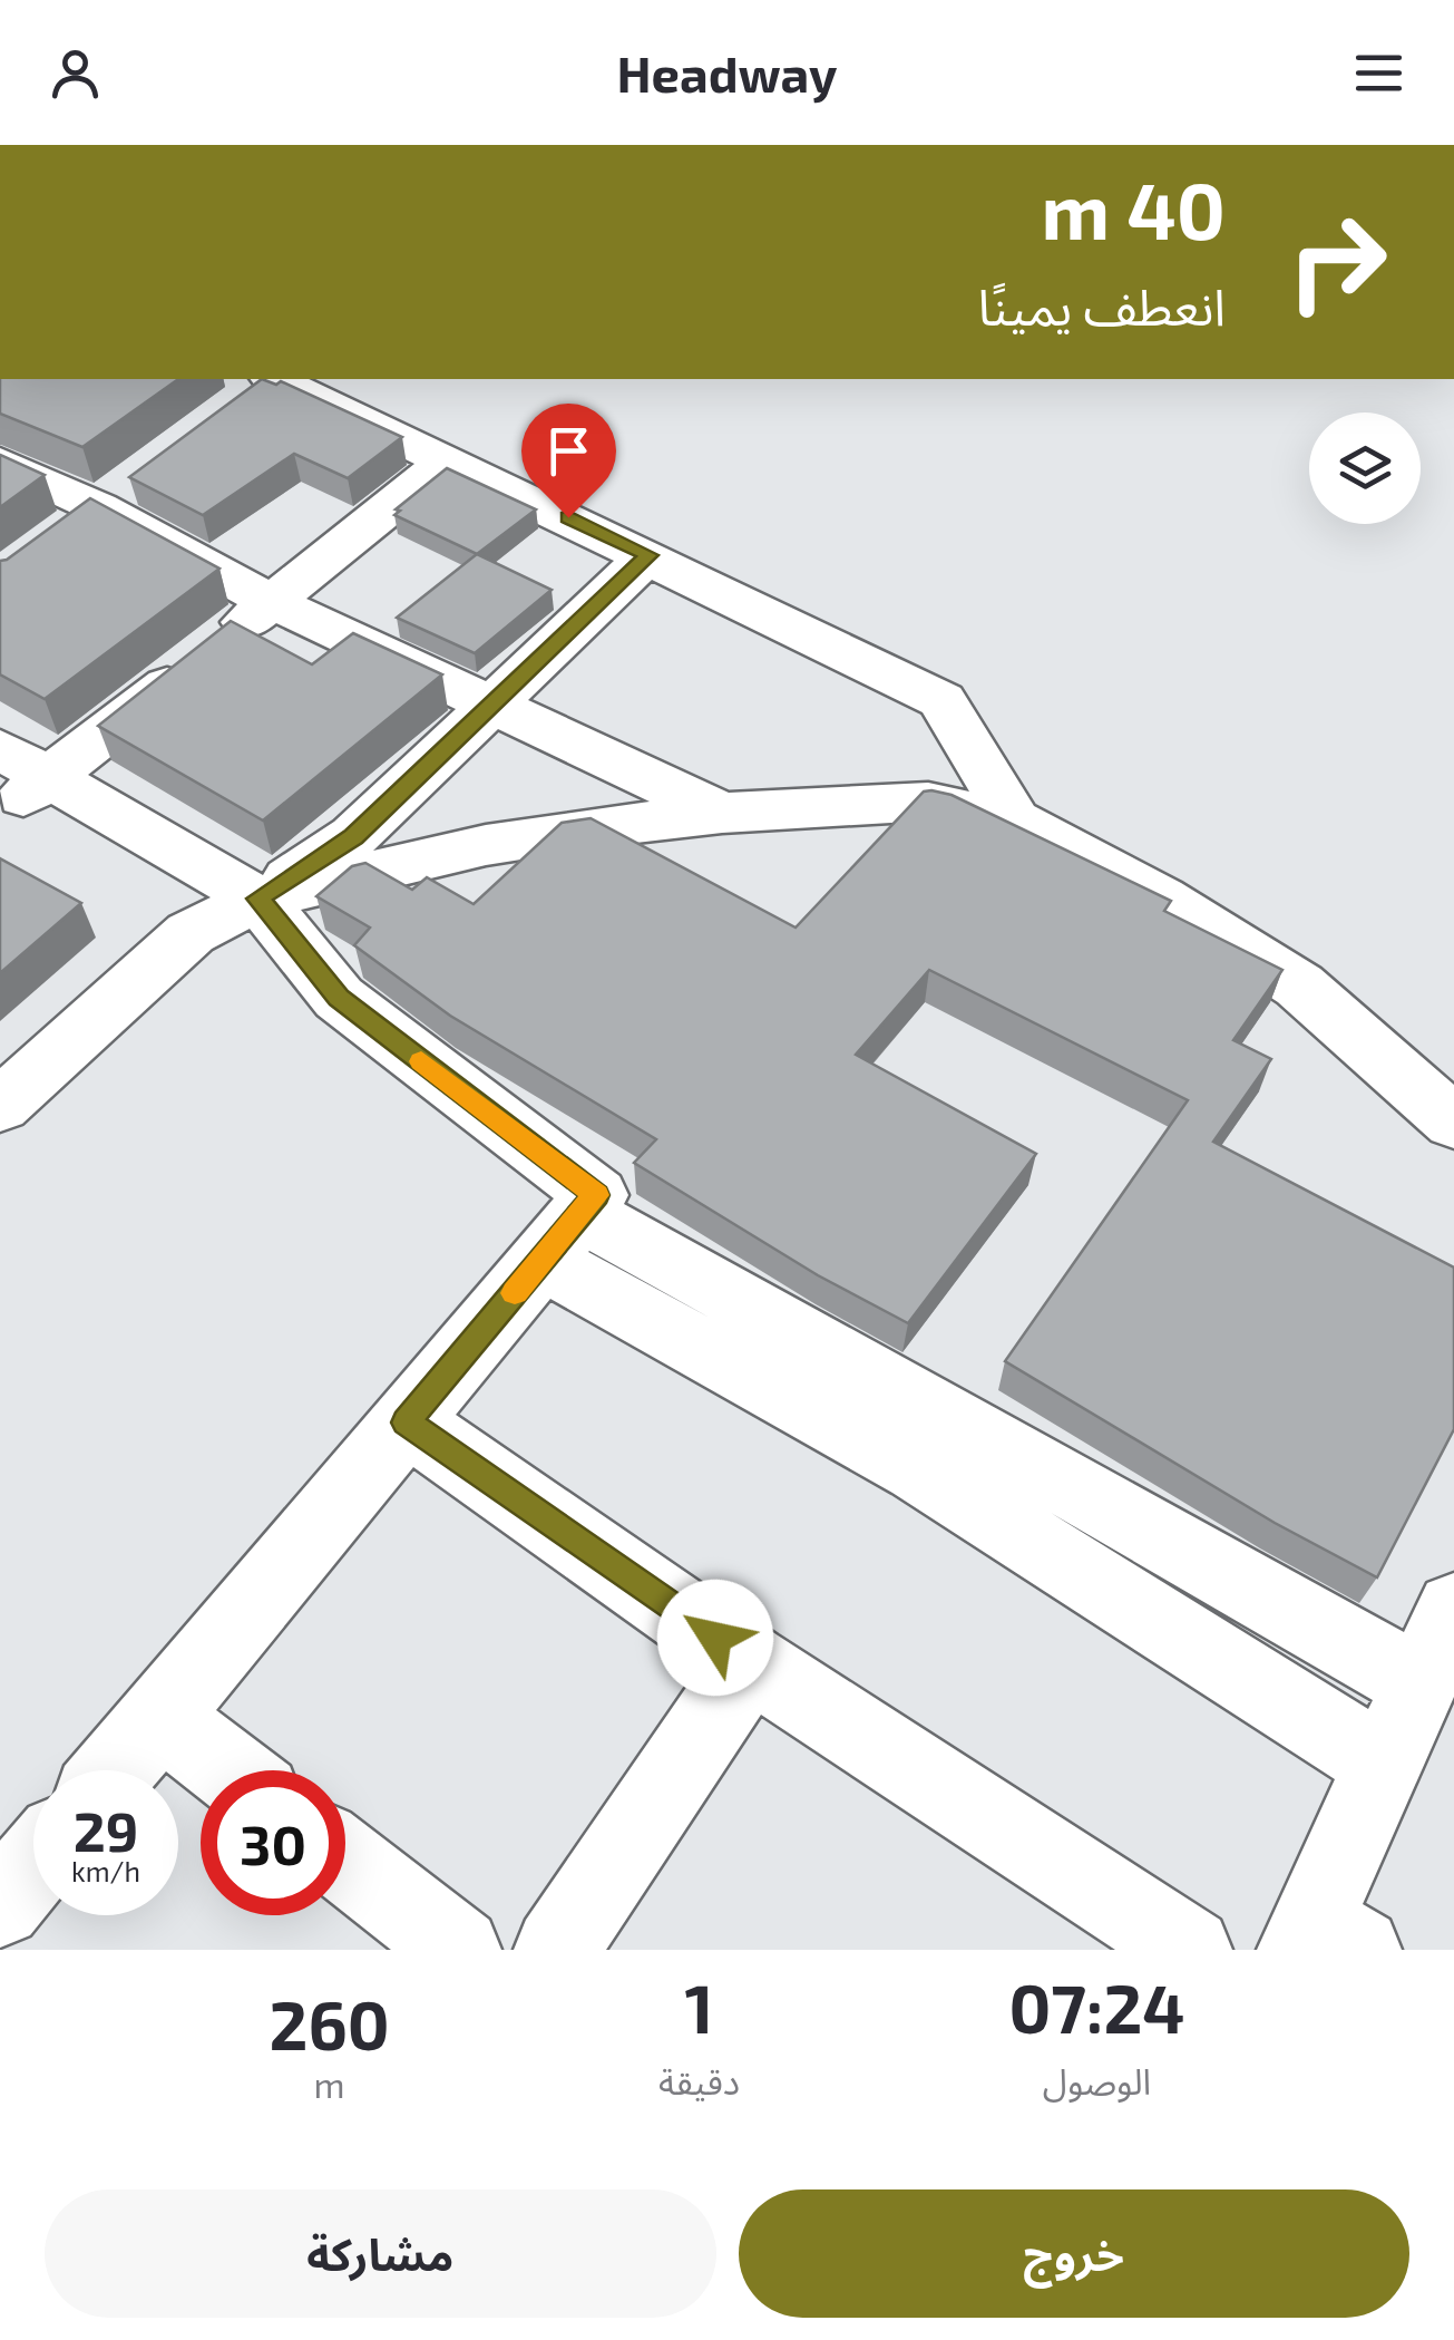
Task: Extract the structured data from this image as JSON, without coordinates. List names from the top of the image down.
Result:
{
  "page": {
    "header": "Headway",
    "turn": ["40 m", "انعطف يمينًا"],
    "speed": "29 km/h",
    "limit": "30",
    "eta": [
      "07:24",
      "الوصول",
      "1",
      "دقيقة",
      "260",
      "m"
    ],
    "buttons": ["خروج", "مشاركة"]
  }
}
